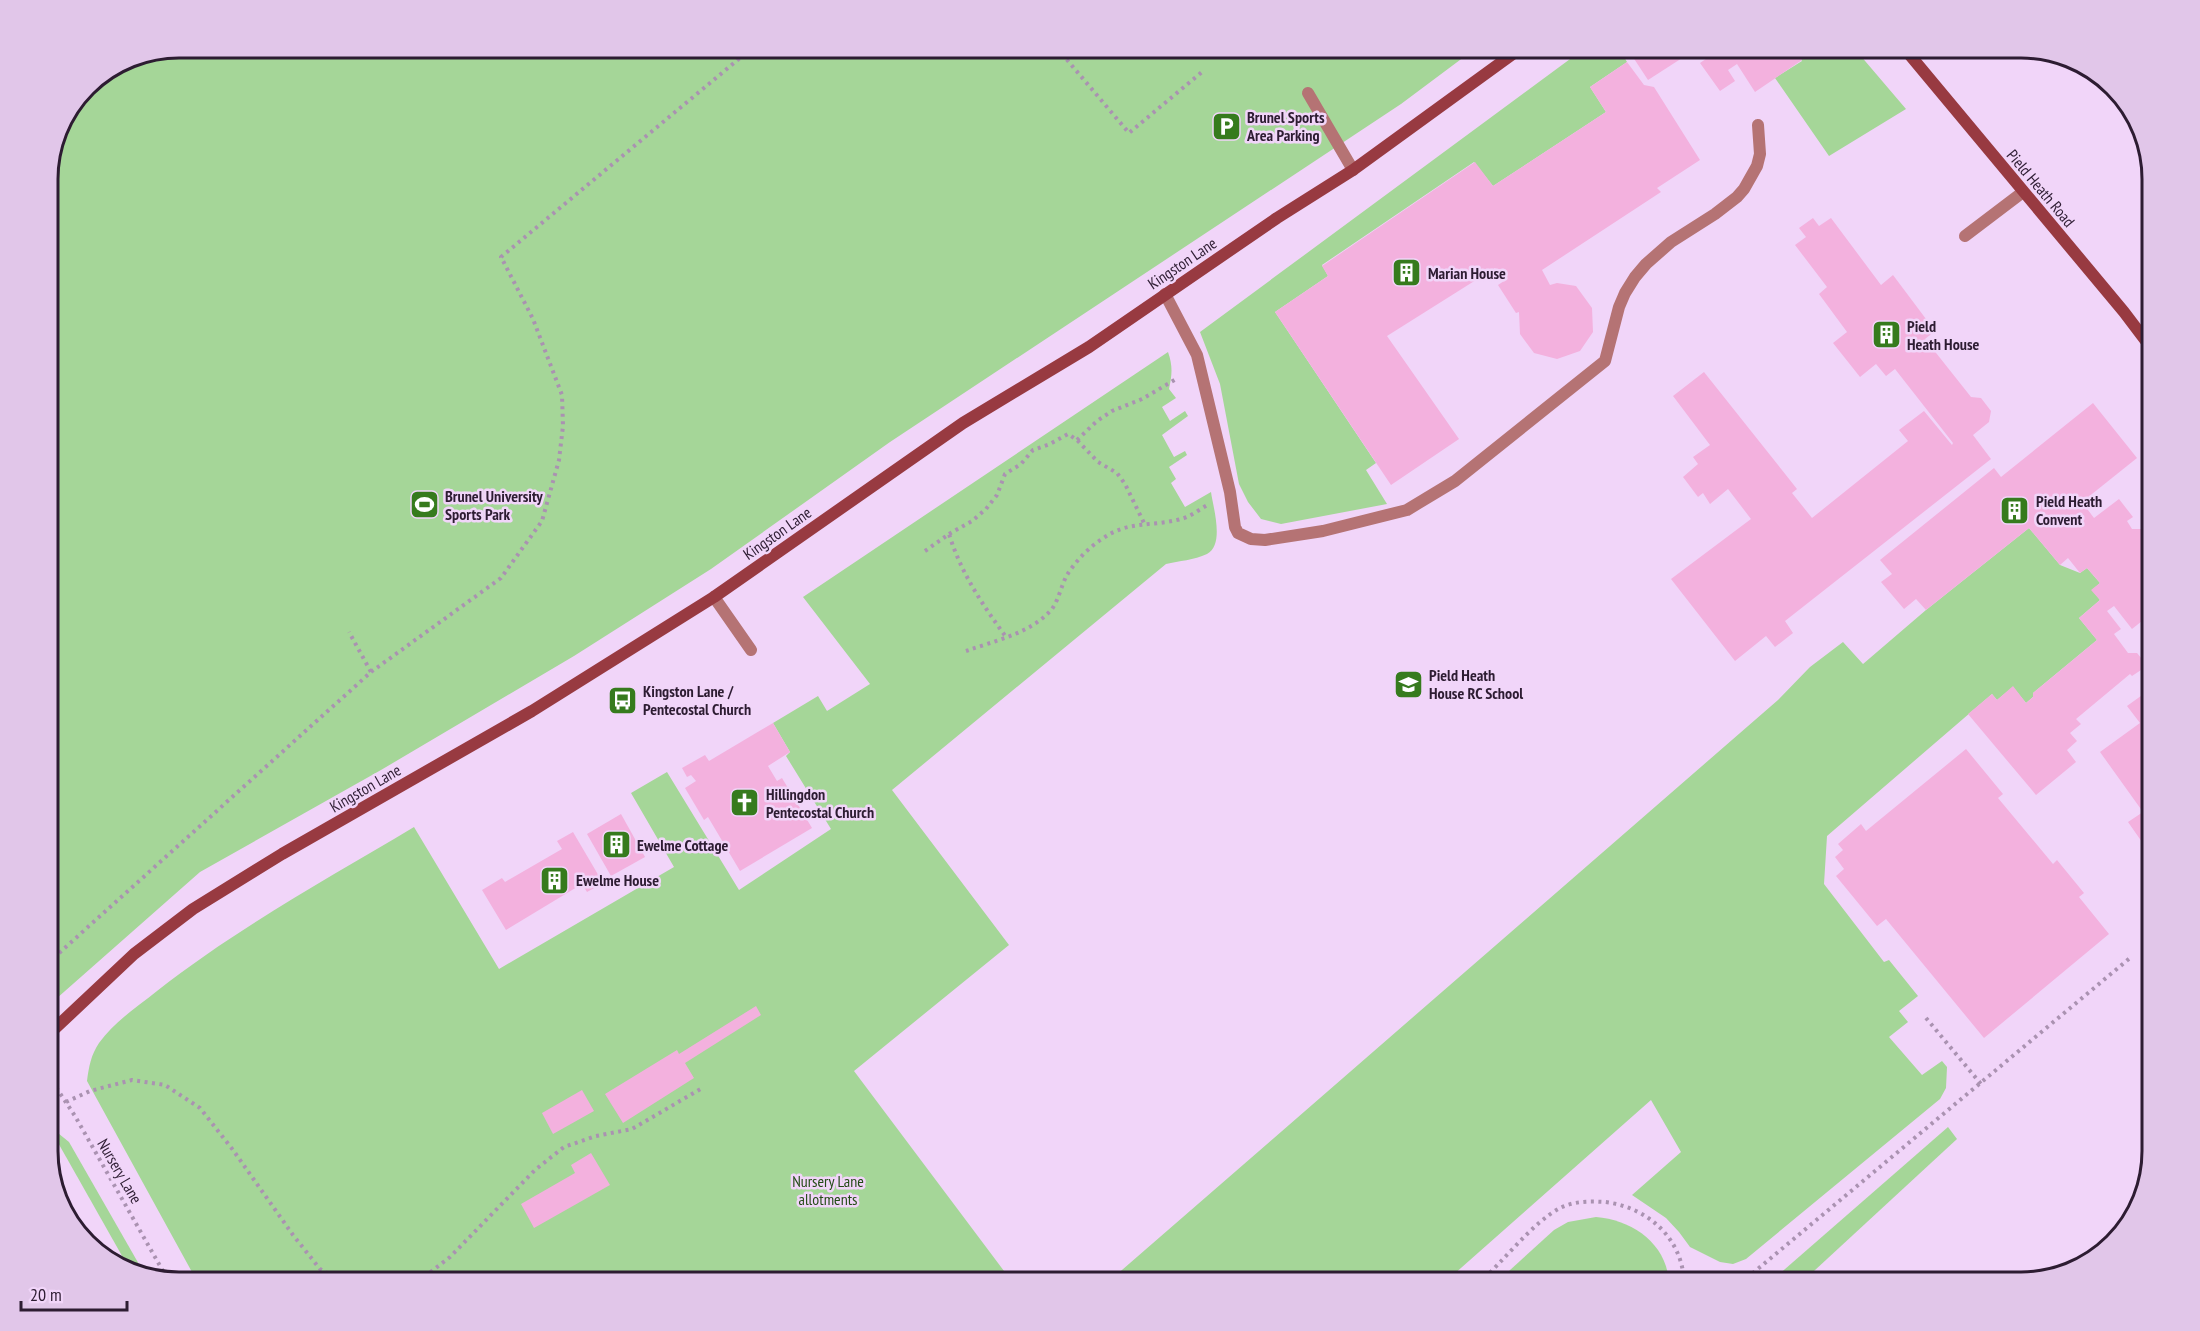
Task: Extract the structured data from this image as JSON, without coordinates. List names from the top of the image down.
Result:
{
  "streets": {
    "street": ["Pield Heath Road", "Kingston Lane"],
    "path": ["Nursery Lane"]
  },
  "parks": ["Nursery Lane allotments"],
  "places": {
    "parking": ["Brunel Sports Area Parking"],
    "building": [
      "Marian House",
      "Pield Heath House",
      "Pield Heath Convent",
      "Ewelme Cottage",
      "Ewelme House"
    ],
    "sports": ["Brunel University Sports Park"],
    "school or university": ["Pield Heath House RC School"],
    "bus stop": ["Kingston Lane / Pentecostal Church"],
    "church": ["Hillingdon Pentecostal Church"]
  },
  "scale_bar": "20 m"
}
